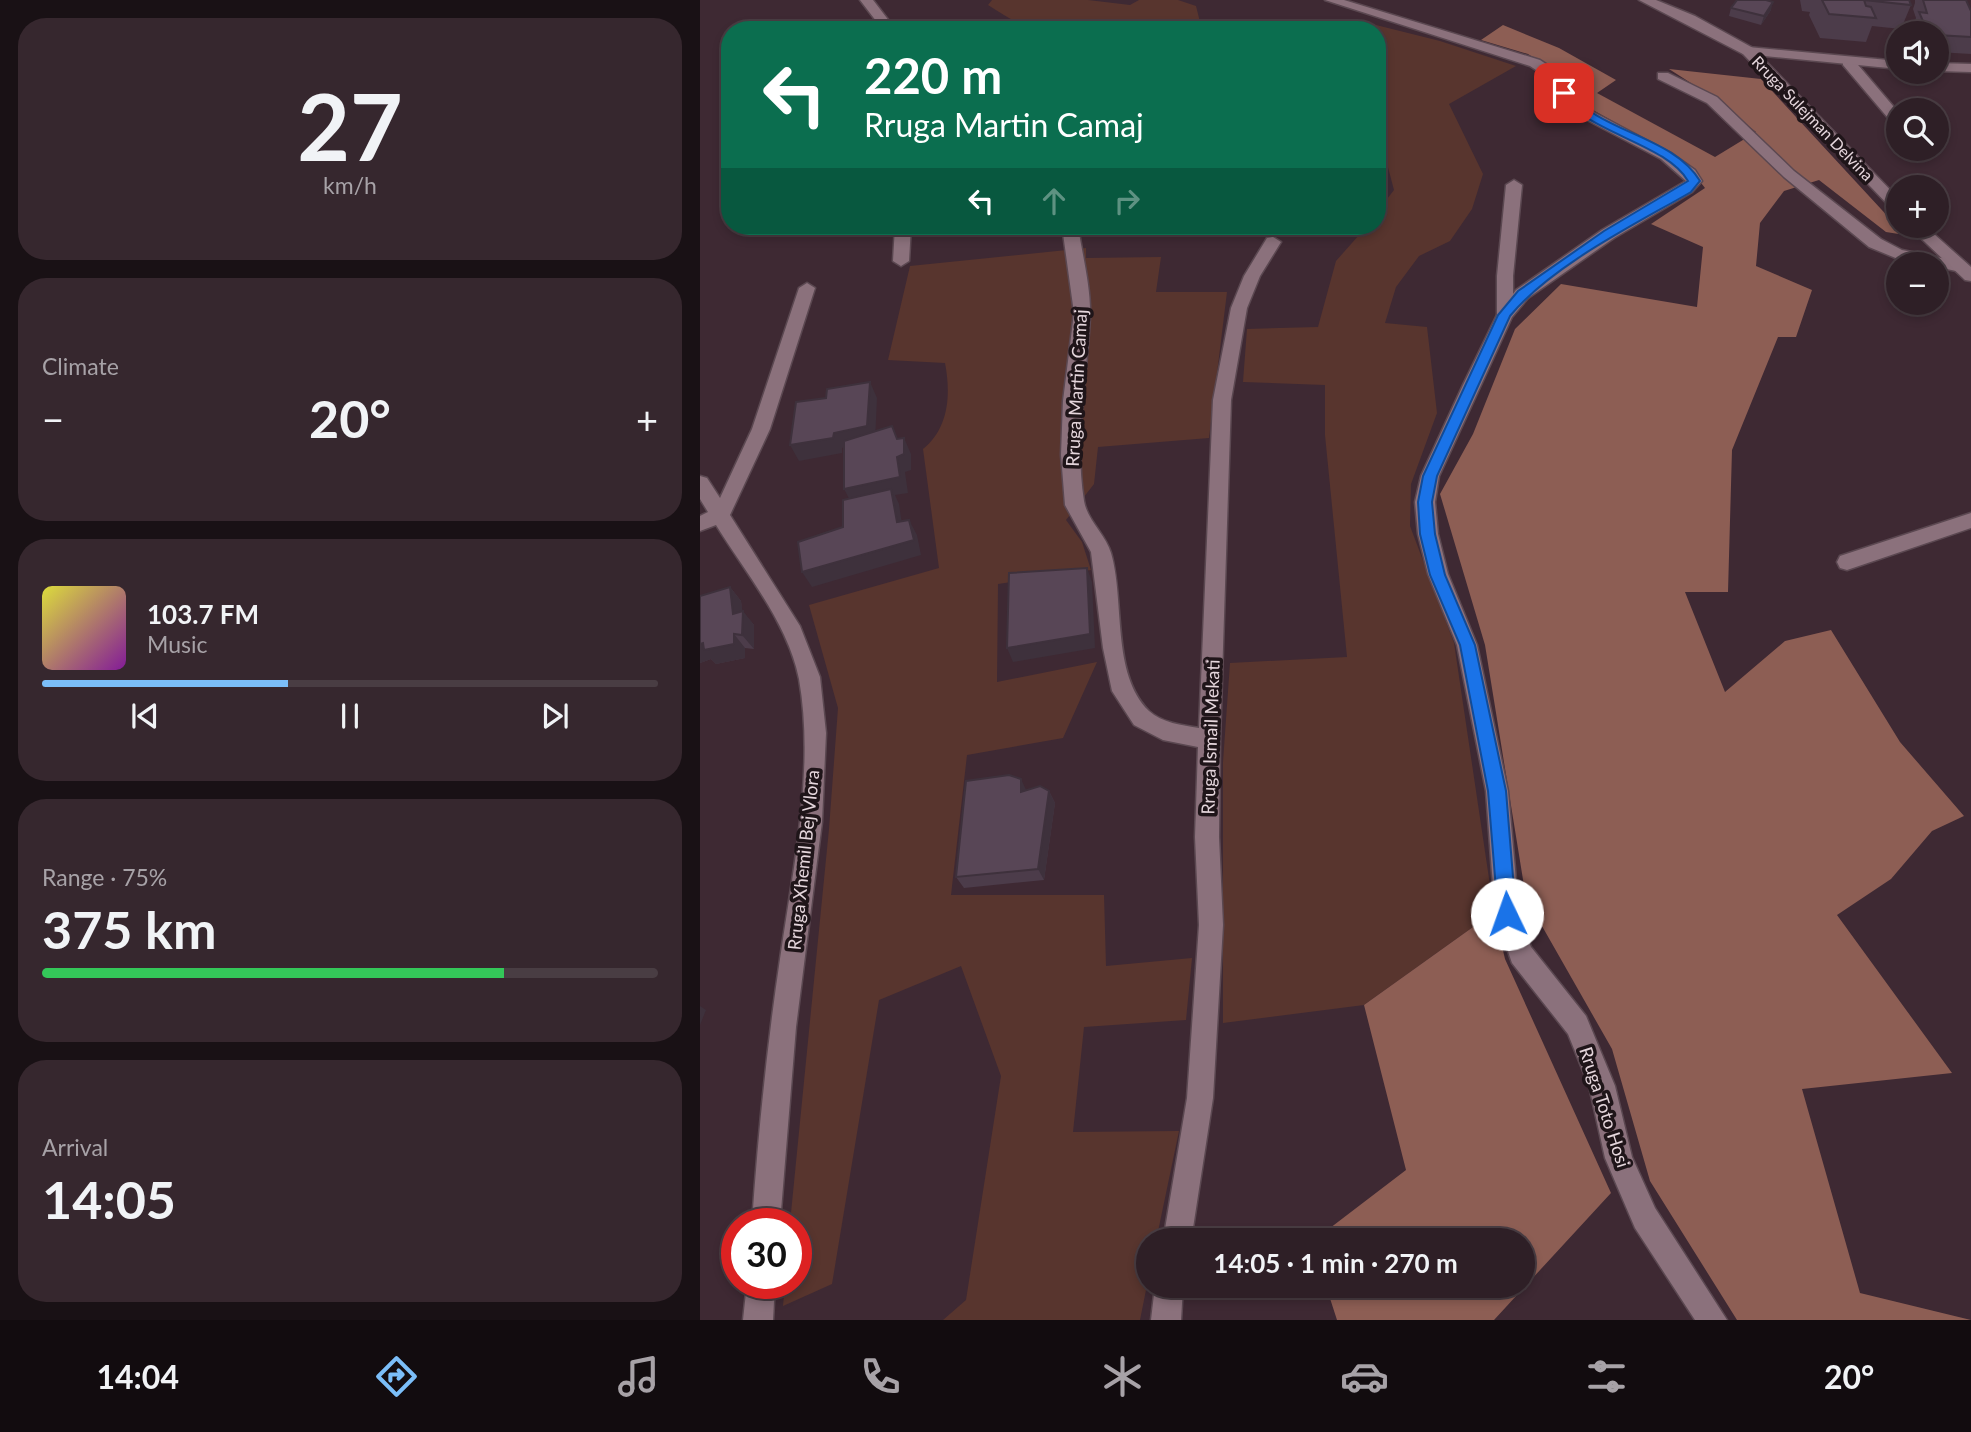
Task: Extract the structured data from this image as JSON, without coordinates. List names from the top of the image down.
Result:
{
  "streets": {
    "street": [
      "Rruga Sulejman Delvina",
      "Rruga Martin Camaj",
      "Rruga Ismail Mekati",
      "Rruga Xhemil Bej Vlora",
      "Rruga Toto Hosi"
    ]
  },
  "crossings": [
    ["Rruga Martin Camaj", "Rruga Ismail Mekati"]
  ],
  "page": {
    "tile": [
      ["27", "km/h"],
      "Climate",
      ["Range · 75%", "375 km"],
      ["Arrival", "14:05"]
    ],
    "map_buttons": ["+", "−"],
    "turn": ["220 m", "Rruga Martin Camaj"],
    "heat": ["−", "20°", "+"],
    "song": ["103.7 FM", "Music"],
    "limit": "30",
    "trip": "14:05 · 1 min · 270 m",
    "tabs": ["14:04", "20°"]
  }
}
